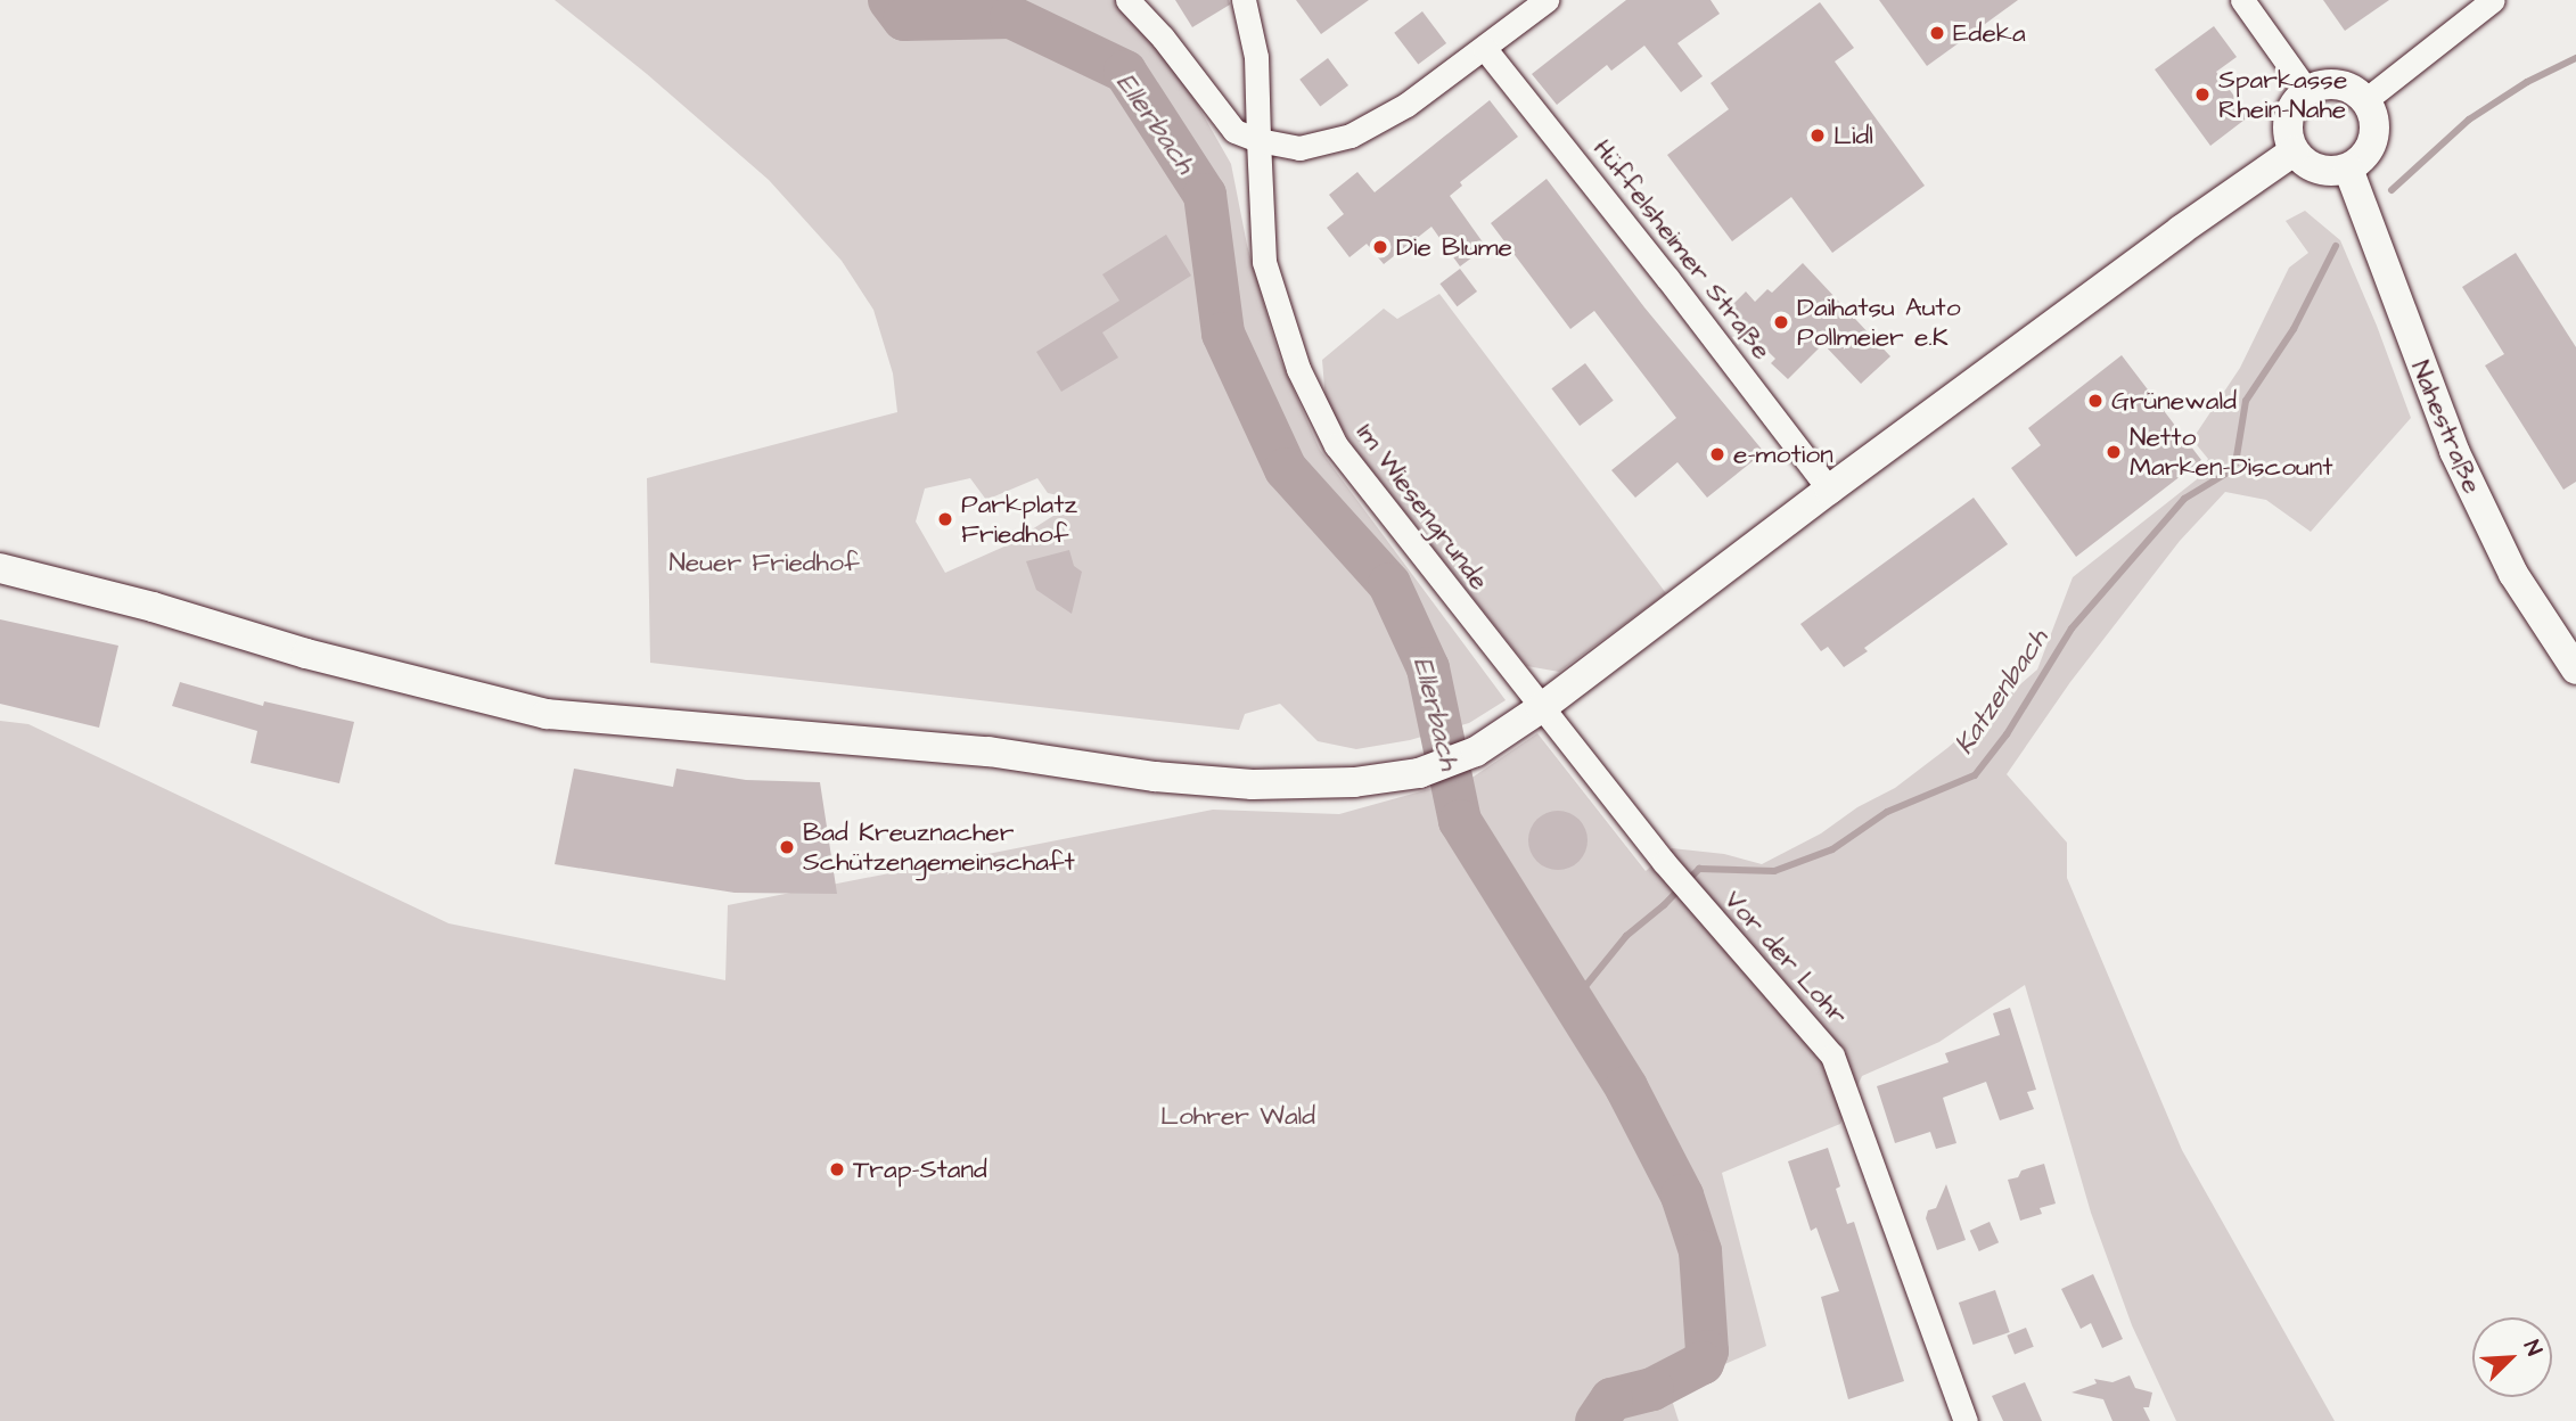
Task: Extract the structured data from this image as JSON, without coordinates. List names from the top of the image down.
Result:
{
  "streets": {
    "main road": ["Nahestraße"],
    "street": ["Hüffelsheimer Straße", "Im Wiesengrunde", "Vor der Lohr"]
  },
  "crossings": [
    ["Im Wiesengrunde", "Vor der Lohr"]
  ],
  "water": ["Ellerbach", "Katzenbach"],
  "parks": ["Neuer Friedhof", "Lohrer Wald"],
  "places": [
    "Edeka",
    "Sparkasse Rhein-Nahe",
    "Lidl",
    "Die Blume",
    "Daihatsu Auto Pollmeier e.K",
    "Grünewald",
    "Netto Marken-Discount",
    "e-motion",
    "Parkplatz Friedhof",
    "Bad Kreuznacher Schützengemeinschaft",
    "Trap-Stand"
  ],
  "north": "top right"
}
